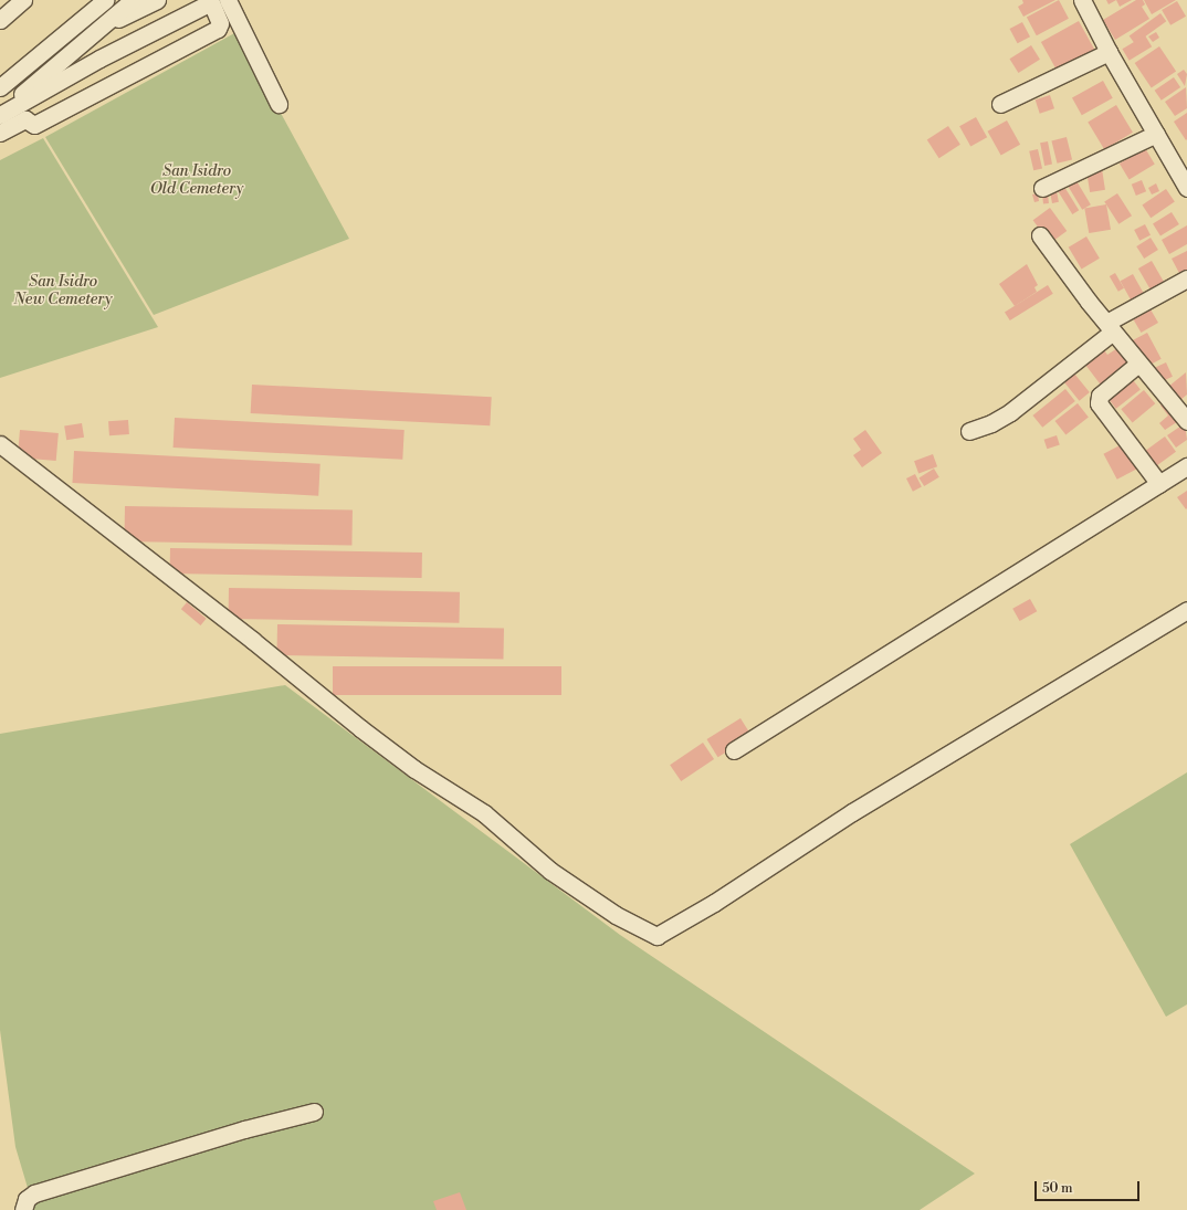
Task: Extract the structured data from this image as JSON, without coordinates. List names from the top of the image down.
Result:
{
  "parks": ["San Isidro Old Cemetery", "San Isidro New Cemetery"],
  "scale_bar": "50 m"
}
